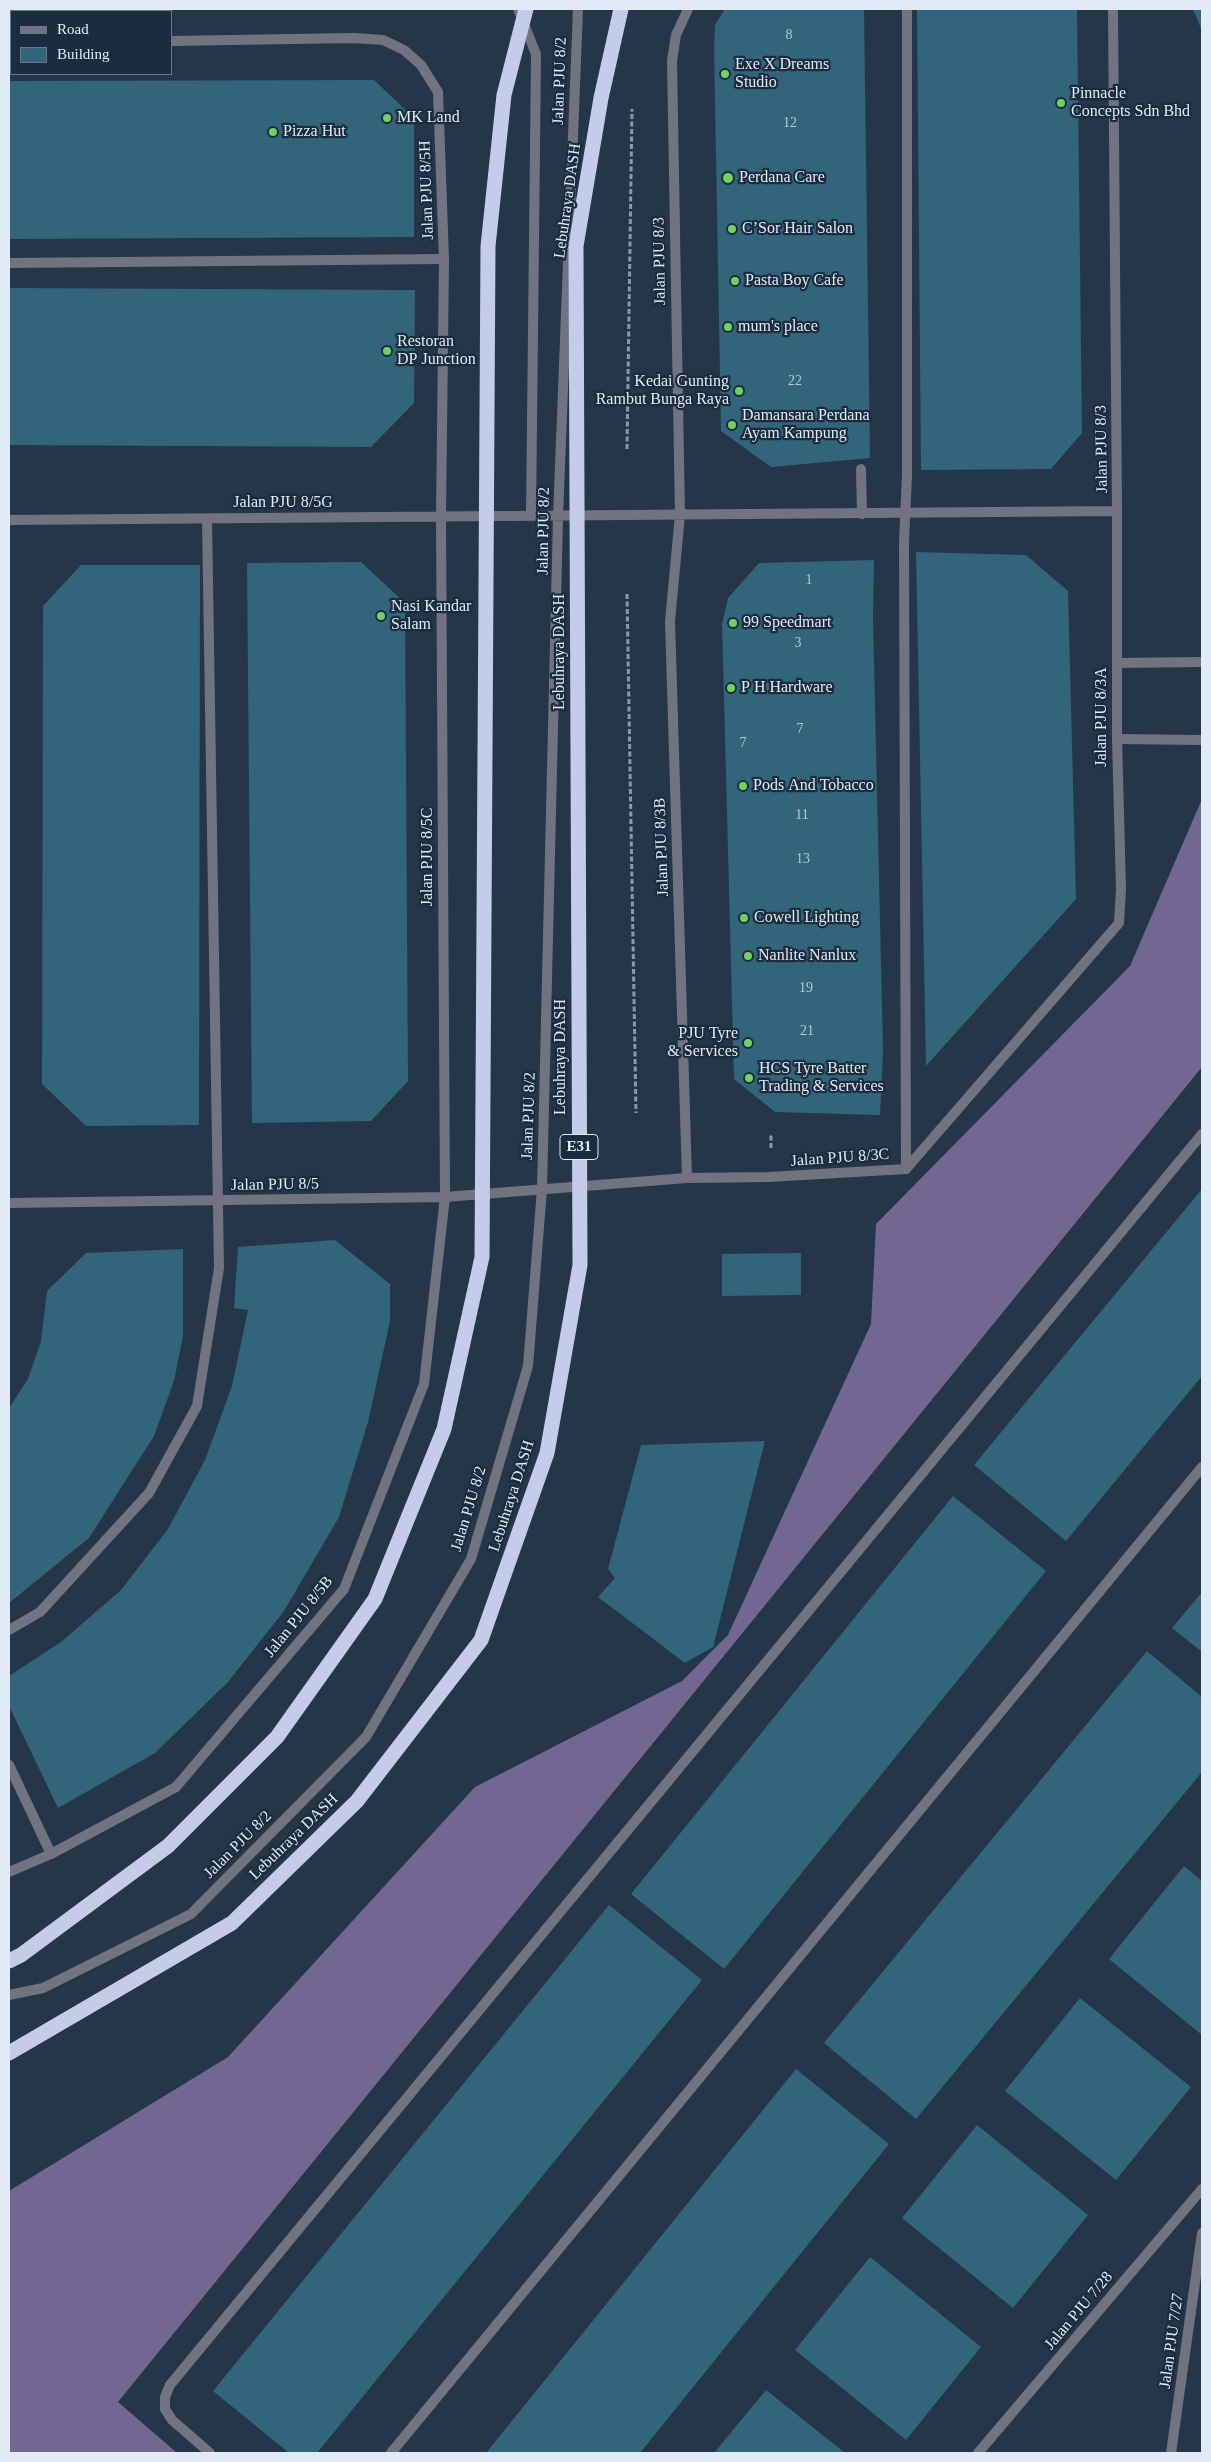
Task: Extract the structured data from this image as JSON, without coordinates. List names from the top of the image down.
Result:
{
  "streets": {
    "highway": ["Lebuhraya DASH", "E31"],
    "street": [
      "Jalan PJU 8/2",
      "Jalan PJU 8/5H",
      "Jalan PJU 8/3",
      "Jalan PJU 8/5G",
      "Jalan PJU 8/3A",
      "Jalan PJU 8/3B",
      "Jalan PJU 8/5C",
      "Jalan PJU 8/3C",
      "Jalan PJU 8/5",
      "Jalan PJU 8/5B",
      "Jalan PJU 7/28",
      "Jalan PJU 7/27"
    ]
  },
  "crossings": [
    ["Jalan PJU 8/2", "Jalan PJU 8/3"],
    ["Jalan PJU 8/2", "Jalan PJU 8/5G"],
    ["Jalan PJU 8/2", "Jalan PJU 8/3C"],
    ["Jalan PJU 8/2", "Jalan PJU 8/5"],
    ["Jalan PJU 8/5H", "Jalan PJU 8/5G"],
    ["Jalan PJU 8/5H", "Jalan PJU 8/5C"],
    ["Jalan PJU 8/3", "Jalan PJU 8/5G"],
    ["Jalan PJU 8/3", "Jalan PJU 8/3A"],
    ["Jalan PJU 8/3", "Jalan PJU 8/3B"],
    ["Jalan PJU 8/5G", "Jalan PJU 8/5C"],
    ["Jalan PJU 8/3A", "Jalan PJU 8/3C"],
    ["Jalan PJU 8/3B", "Jalan PJU 8/3C"],
    ["Jalan PJU 8/5C", "Jalan PJU 8/5"],
    ["Jalan PJU 8/5C", "Jalan PJU 8/5B"],
    ["Jalan PJU 8/3C", "Jalan PJU 8/5"],
    ["Jalan PJU 8/5", "Jalan PJU 8/5B"]
  ],
  "places": [
    "Exe X Dreams Studio",
    "Pinnacle Concepts Sdn Bhd",
    "MK Land",
    "Pizza Hut",
    "Perdana Care",
    "C’Sor Hair Salon",
    "Pasta Boy Cafe",
    "mum's place",
    "Restoran DP Junction",
    "Kedai Gunting Rambut Bunga Raya",
    "Damansara Perdana Ayam Kampung",
    "Nasi Kandar Salam",
    "99 Speedmart",
    "P H Hardware",
    "Pods And Tobacco",
    "Cowell Lighting",
    "Nanlite Nanlux",
    "PJU Tyre & Services",
    "HCS Tyre Batter Trading & Services"
  ],
  "house_numbers": [
    "8",
    "12",
    "22",
    "1",
    "3",
    "7",
    "7",
    "11",
    "13",
    "19",
    "21"
  ],
  "legend": ["Road", "Building"]
}
